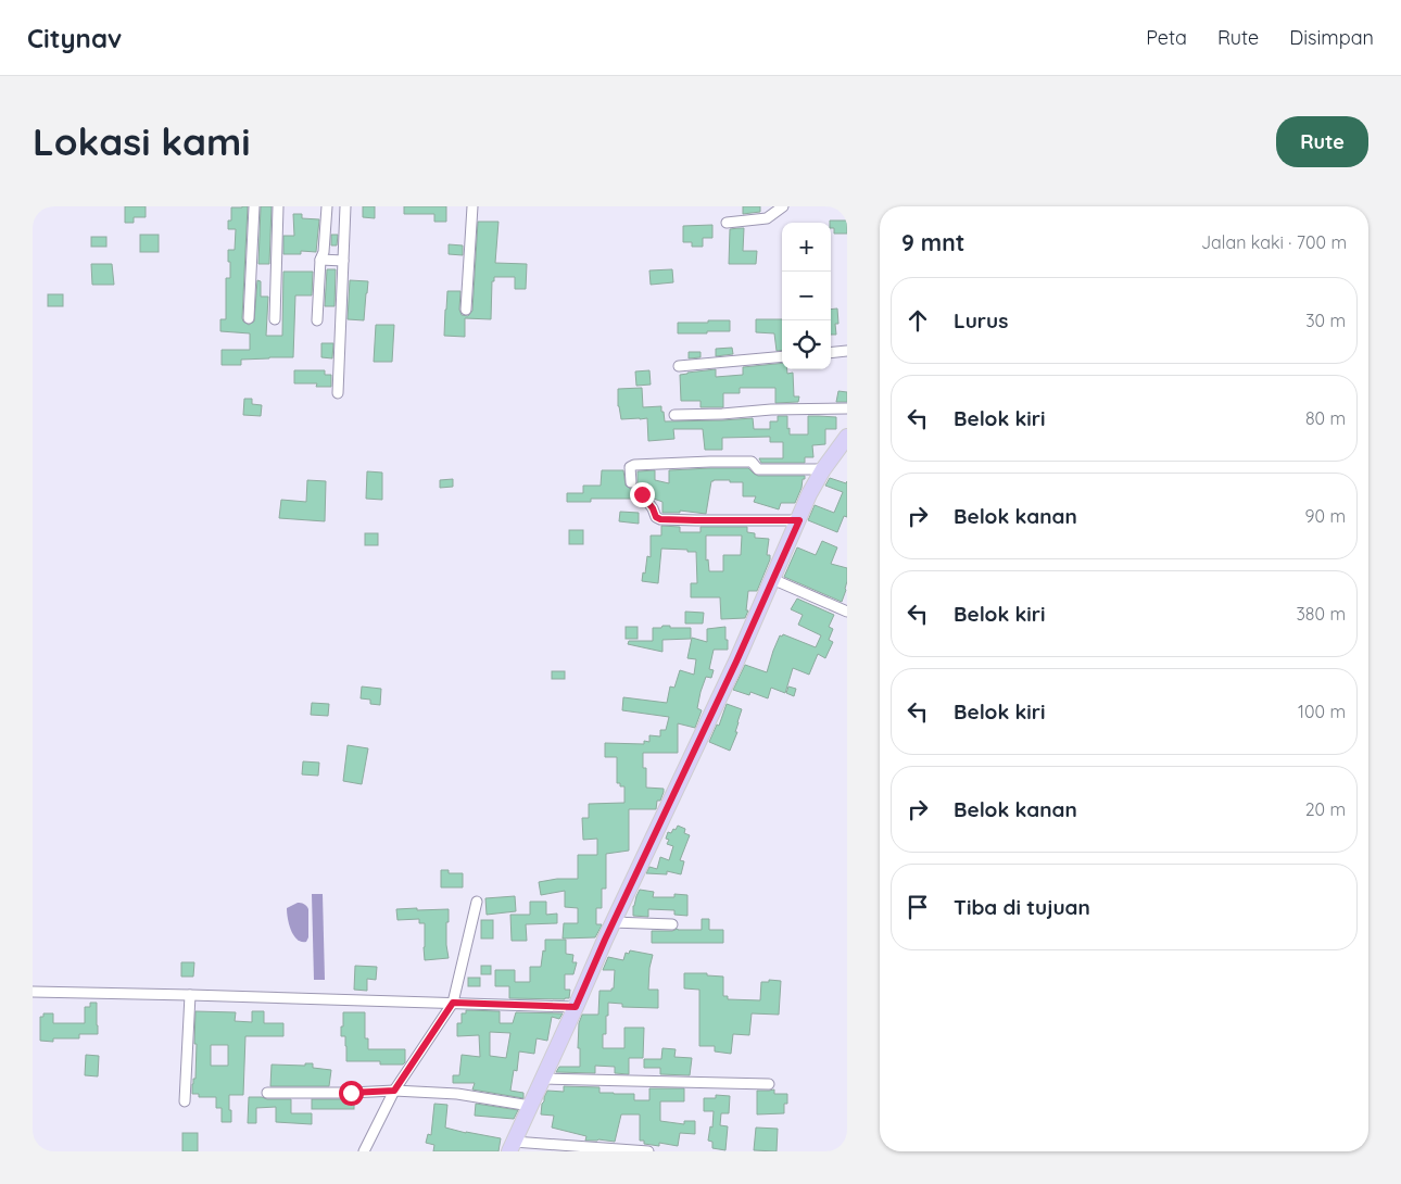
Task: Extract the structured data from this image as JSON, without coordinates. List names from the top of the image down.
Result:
{
  "page": {
    "header": "Citynav",
    "nav": ["Peta", "Rute", "Disimpan"],
    "buttons": "Rute",
    "title": "Lokasi kami",
    "heading": ["9 mnt", "Jalan kaki · 700 m"],
    "map_buttons": ["+", "−"],
    "list": [
      ["Lurus", "30 m"],
      ["Belok kiri", "80 m"],
      ["Belok kanan", "90 m"],
      ["Belok kiri", "380 m"],
      ["Belok kiri", "100 m"],
      ["Belok kanan", "20 m"],
      "Tiba di tujuan"
    ]
  }
}
